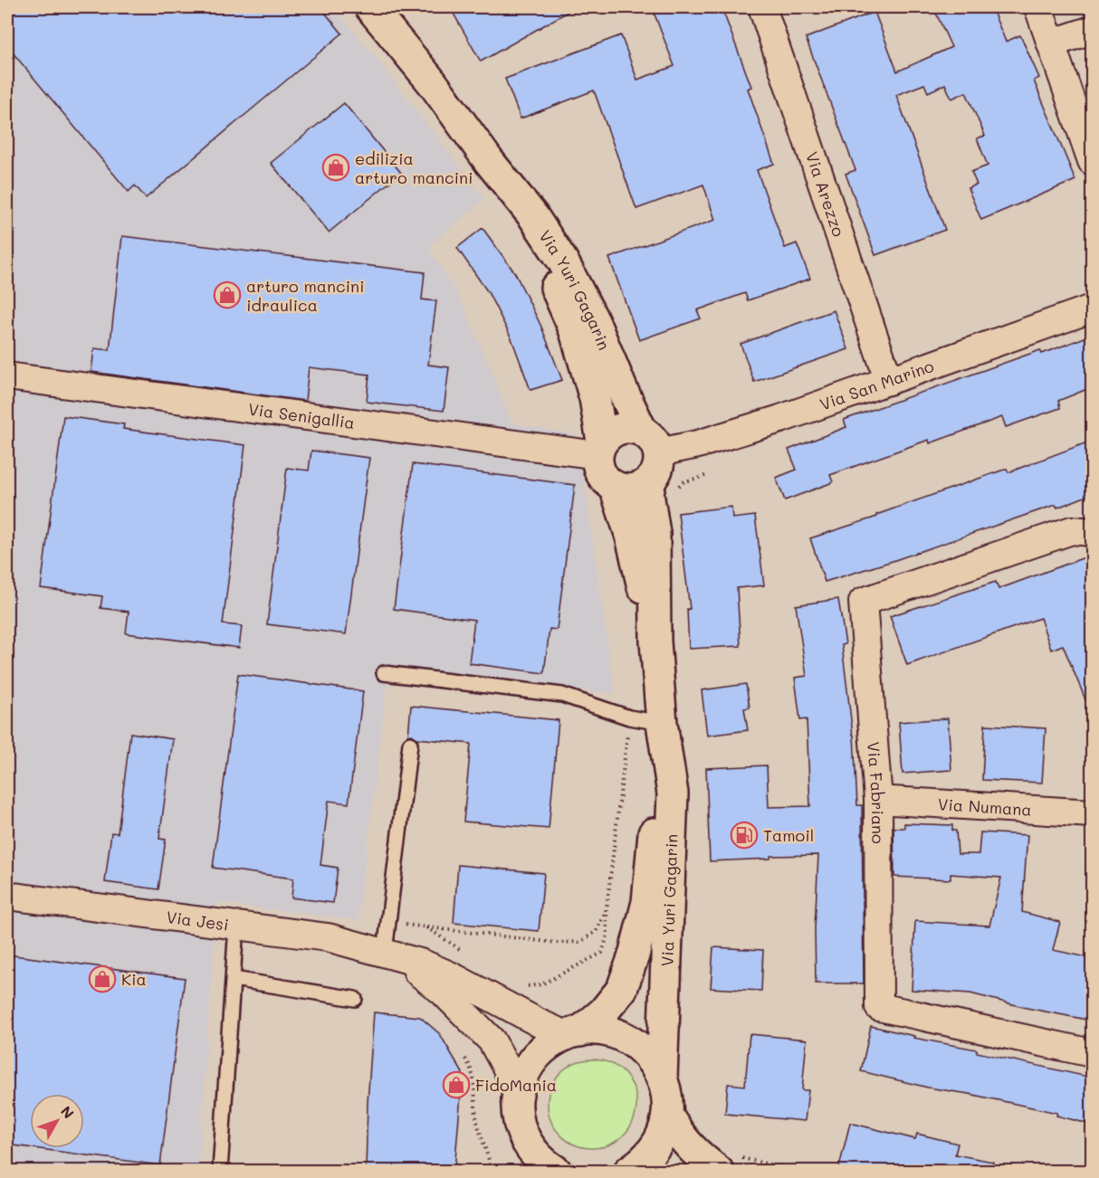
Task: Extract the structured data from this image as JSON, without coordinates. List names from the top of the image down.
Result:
{
  "streets": {
    "main road": ["Via Yuri Gagarin"],
    "street": [
      "Via Arezzo",
      "Via San Marino",
      "Via Senigallia",
      "Via Fabriano",
      "Via Numana",
      "Via Jesi"
    ]
  },
  "crossings": [
    ["Via Arezzo", "Via San Marino"],
    ["Via Yuri Gagarin", "Via San Marino"],
    ["Via Yuri Gagarin", "Via Senigallia"],
    ["Via Yuri Gagarin", "Via Jesi"],
    ["Via San Marino", "Via Senigallia"],
    ["Via Fabriano", "Via Numana"]
  ],
  "places": {
    "shop": [
      "edilizia arturo mancini",
      "arturo mancini idraulica",
      "Kia",
      "FidoMania"
    ],
    "fuel station": ["Tamoil"]
  },
  "north": "top right"
}
